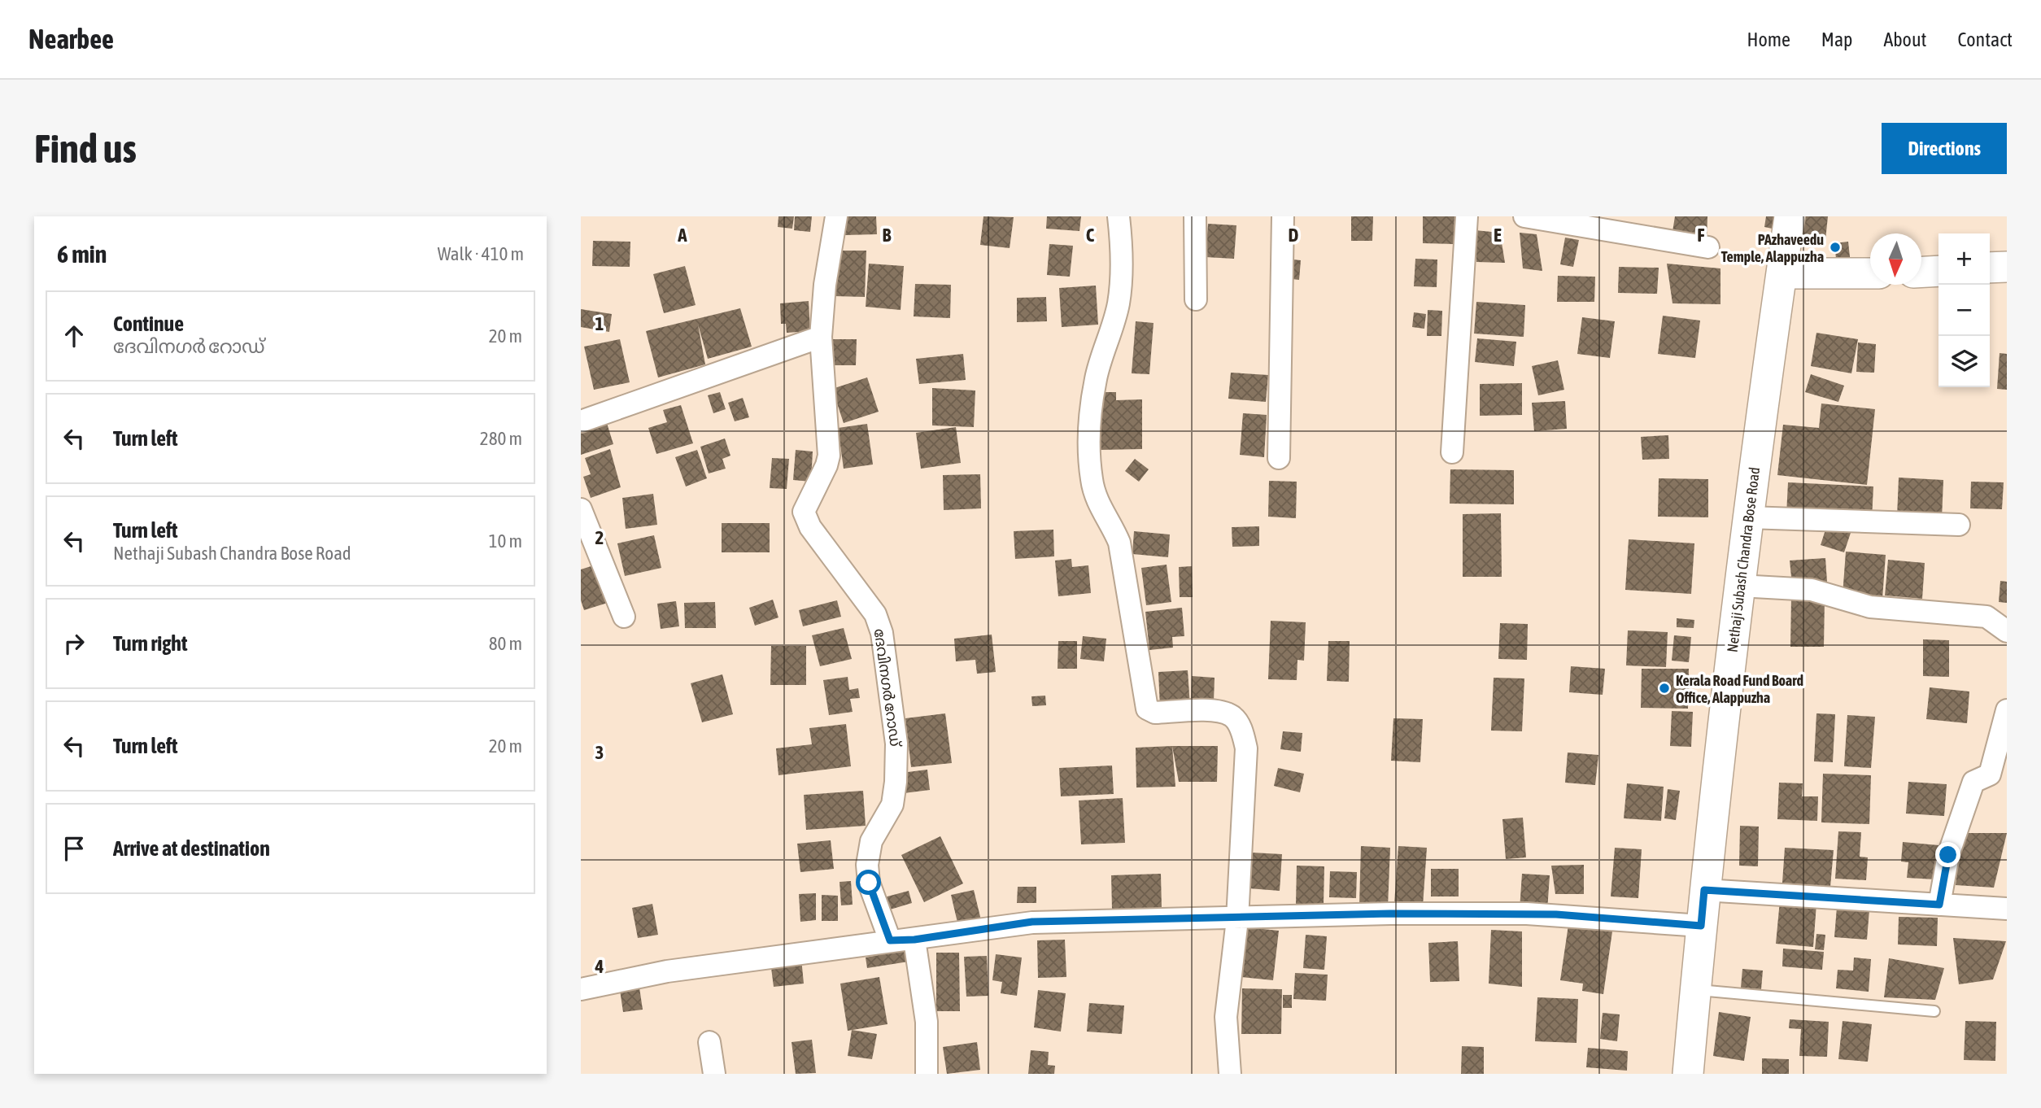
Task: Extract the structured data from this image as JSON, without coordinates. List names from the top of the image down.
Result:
{
  "streets": {
    "main road": ["Nethaji Subash Chandra Bose Road"],
    "street": ["ദേവിനഗർ റോഡ്"]
  },
  "places": ["PAzhaveedu Temple, Alappuzha", "Kerala Road Fund Board Office, Alappuzha"],
  "north": "bottom",
  "page": {
    "header": "Nearbee",
    "nav": [
      "Home",
      "Map",
      "About",
      "Contact"
    ],
    "buttons": "Directions",
    "title": "Find us",
    "heading": ["6 min", "Walk · 410 m"],
    "map_buttons": ["+", "−"],
    "list": [
      ["Continue", "ദേവിനഗർ റോഡ്", "20 m"],
      ["Turn left", "280 m"],
      ["Turn left", "Nethaji Subash Chandra Bose Road", "10 m"],
      ["Turn right", "80 m"],
      ["Turn left", "20 m"],
      "Arrive at destination"
    ]
  },
  "grid": {
    "columns": [
      "A",
      "B",
      "C",
      "D",
      "E",
      "F"
    ],
    "rows": [
      "1",
      "2",
      "3",
      "4"
    ]
  }
}
